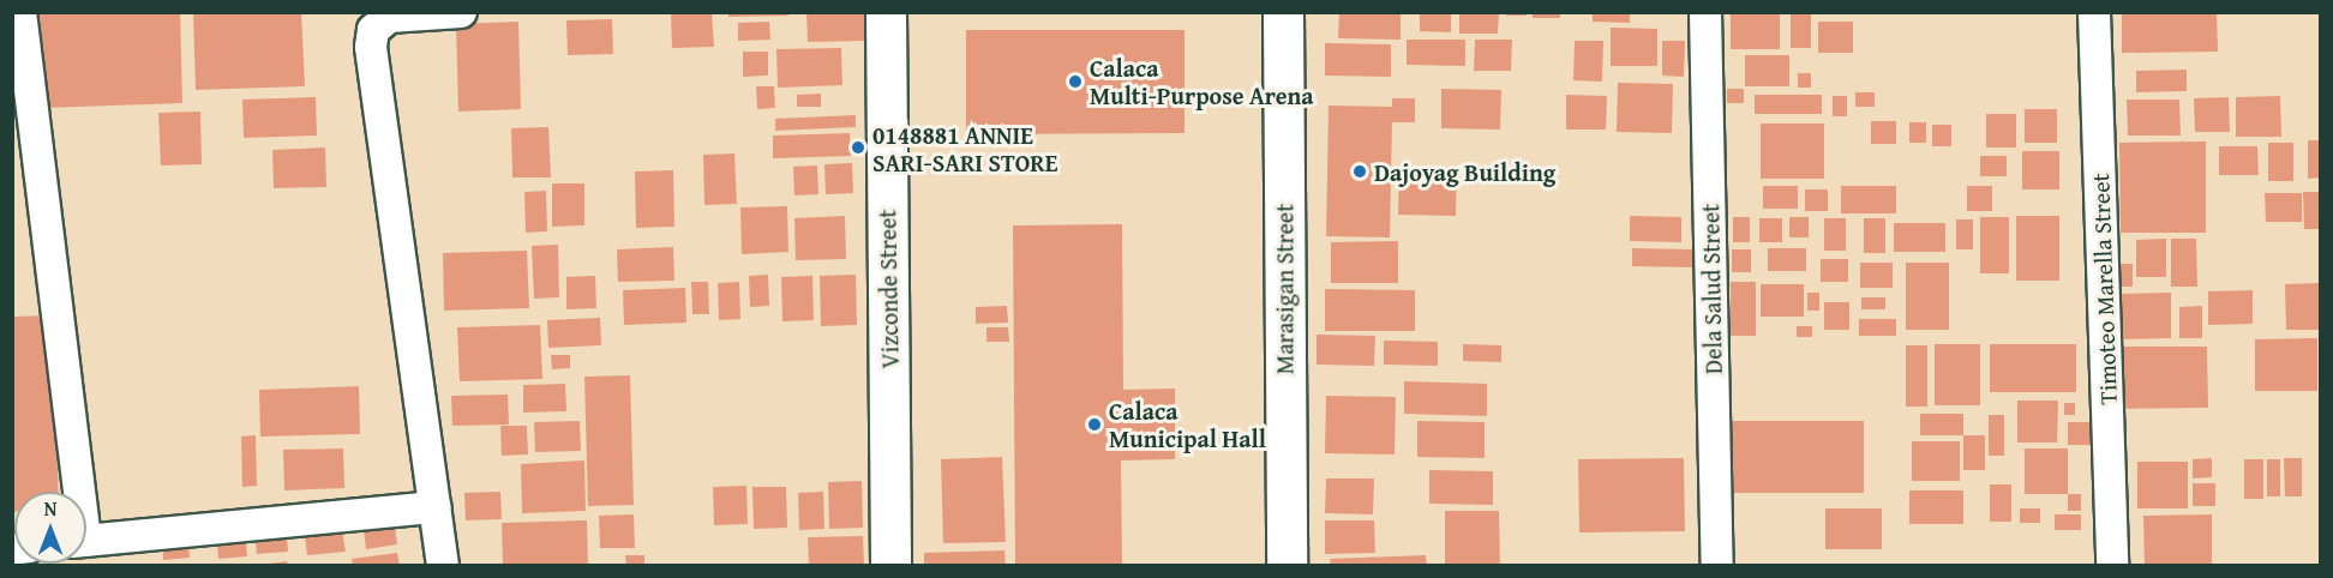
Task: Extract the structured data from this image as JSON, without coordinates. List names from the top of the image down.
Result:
{
  "streets": {
    "main road": ["Vizconde Street", "Marasigan Street"],
    "street": ["Dela Salud Street", "Timoteo Marella Street"]
  },
  "places": [
    "Calaca Multi-Purpose Arena",
    "0148881 ANNIE SARI-SARI STORE",
    "Dajoyag Building",
    "Calaca Municipal Hall"
  ],
  "north": "top"
}
